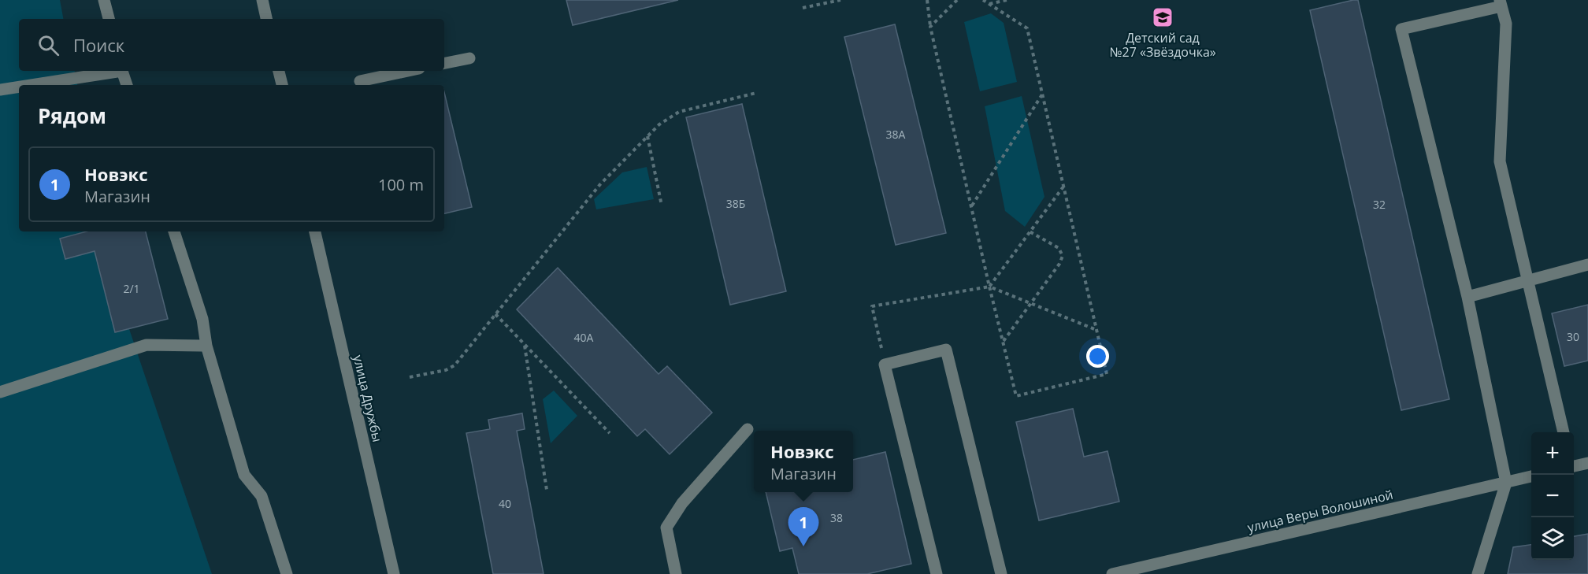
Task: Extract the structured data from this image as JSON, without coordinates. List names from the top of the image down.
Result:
{
  "streets": {
    "street": ["улица Дружбы", "улица Веры Волошиной"]
  },
  "places": {
    "school or university": ["Детский сад №27 «Звёздочка»"]
  },
  "house_numbers": [
    "38А",
    "38Б",
    "32",
    "2/1",
    "30",
    "40А",
    "40",
    "38"
  ],
  "page": {
    "search": "Поиск",
    "heading": "Рядом",
    "list": [
      {
        "mark": "1",
        "name": "Новэкс",
        "note": "Магазин",
        "value": "100 m"
      }
    ],
    "popup": ["Новэкс", "Магазин"],
    "map_buttons": ["+", "−"],
    "pins": "1"
  }
}
